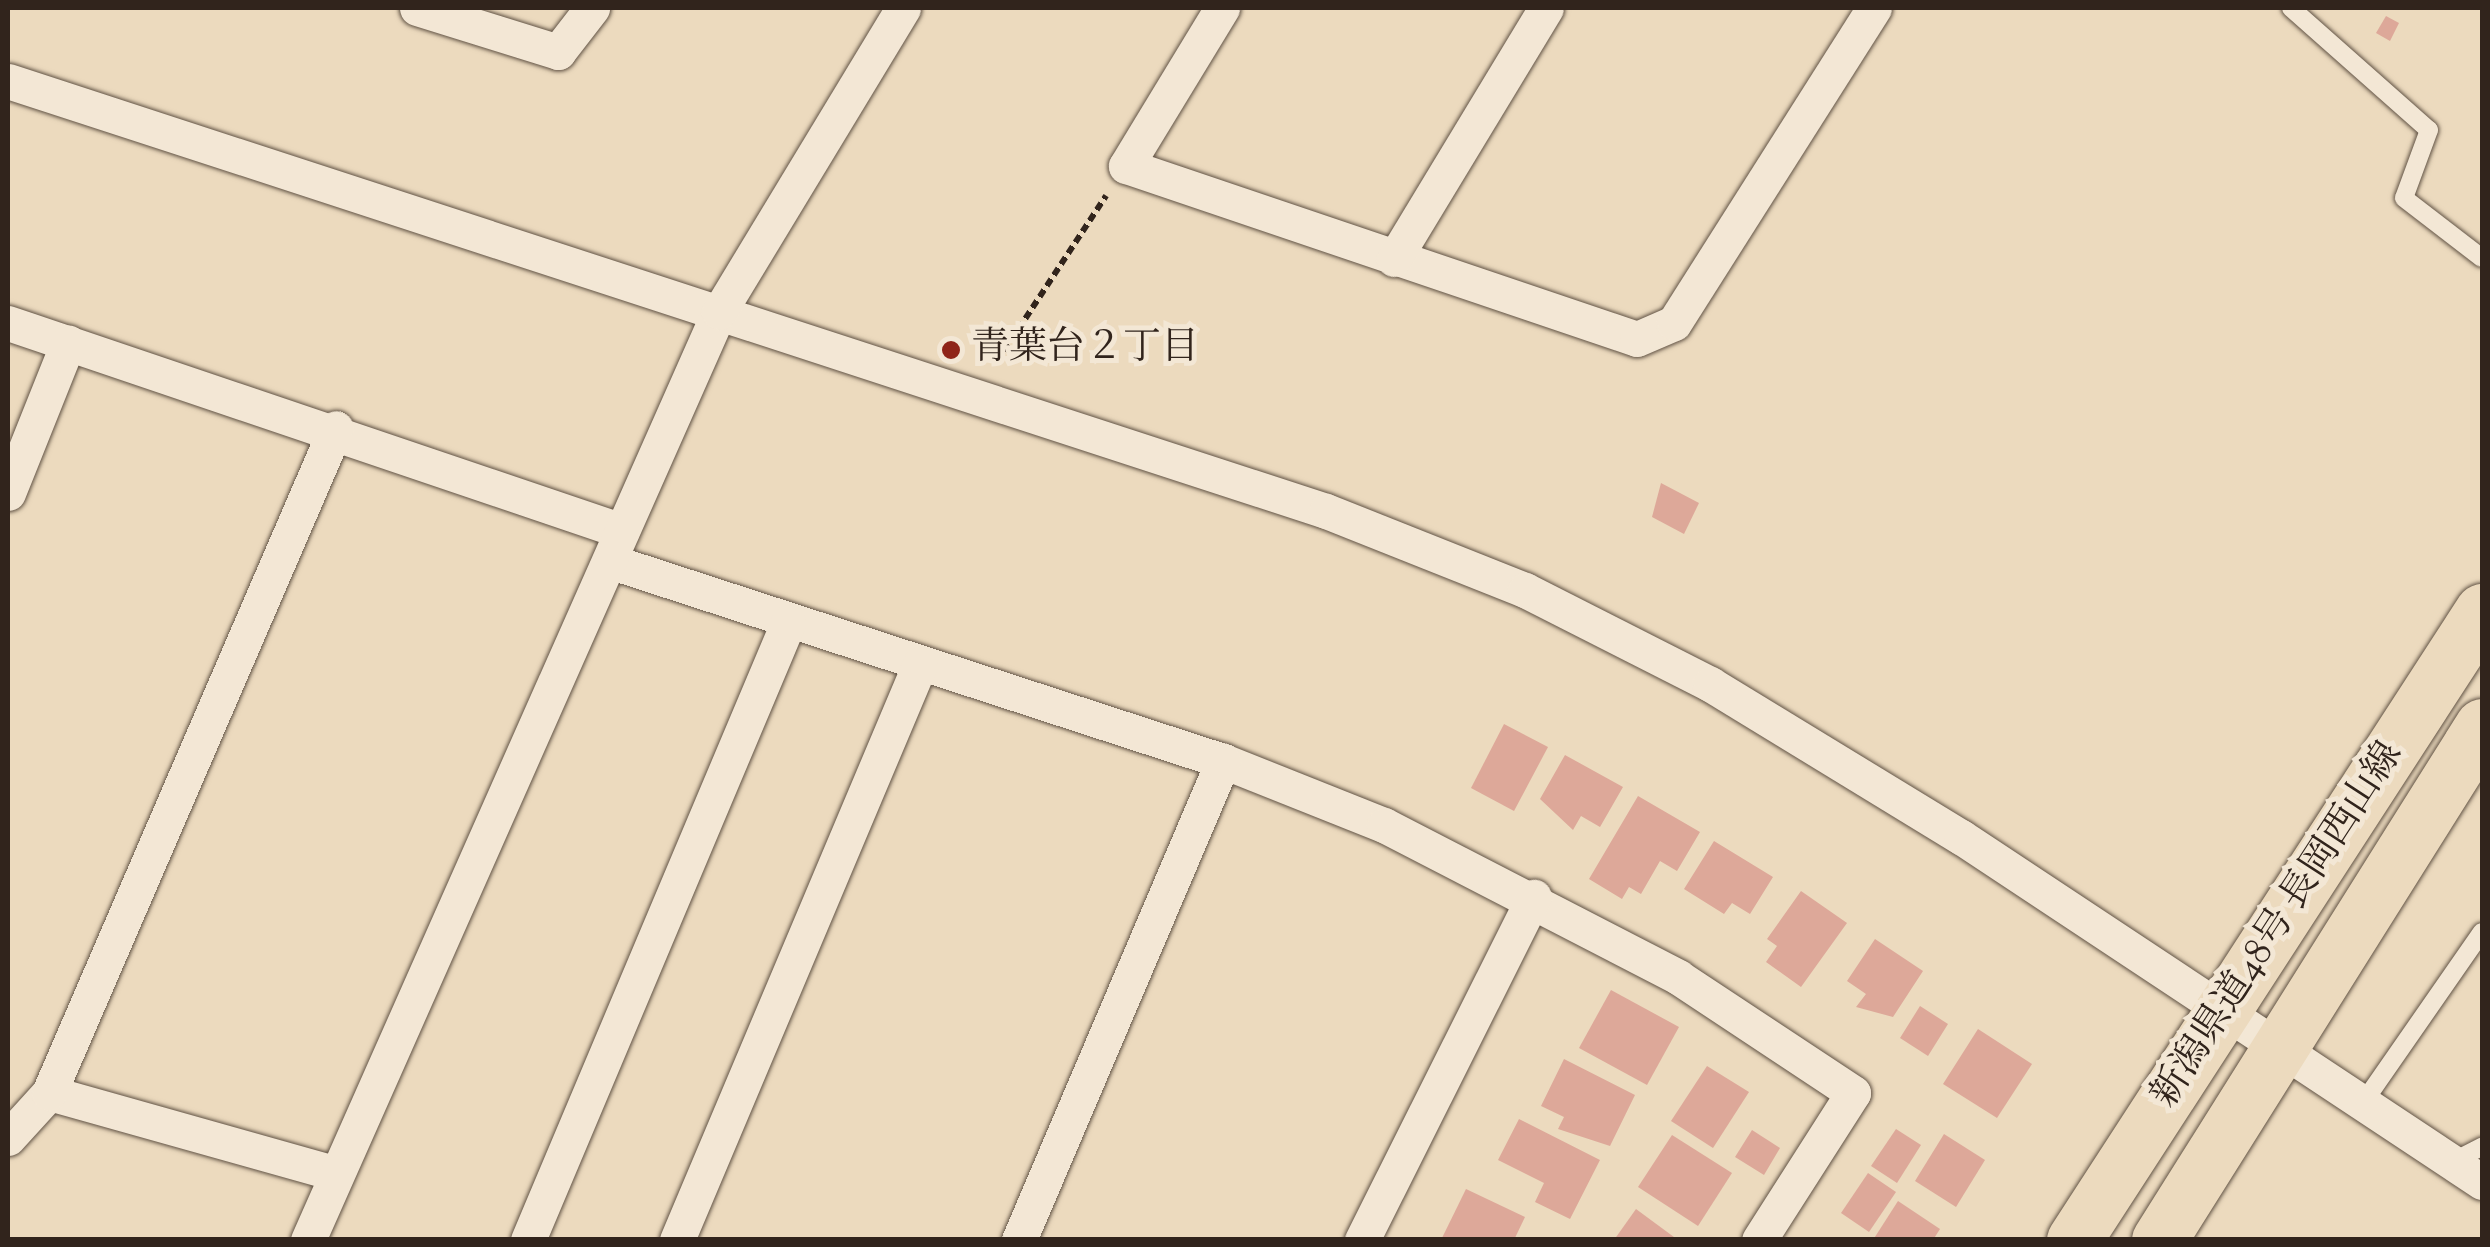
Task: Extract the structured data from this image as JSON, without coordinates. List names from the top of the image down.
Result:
{
  "streets": {
    "main road": ["新潟県道48号 長岡西山線"]
  },
  "places": ["青葉台２丁目"]
}
